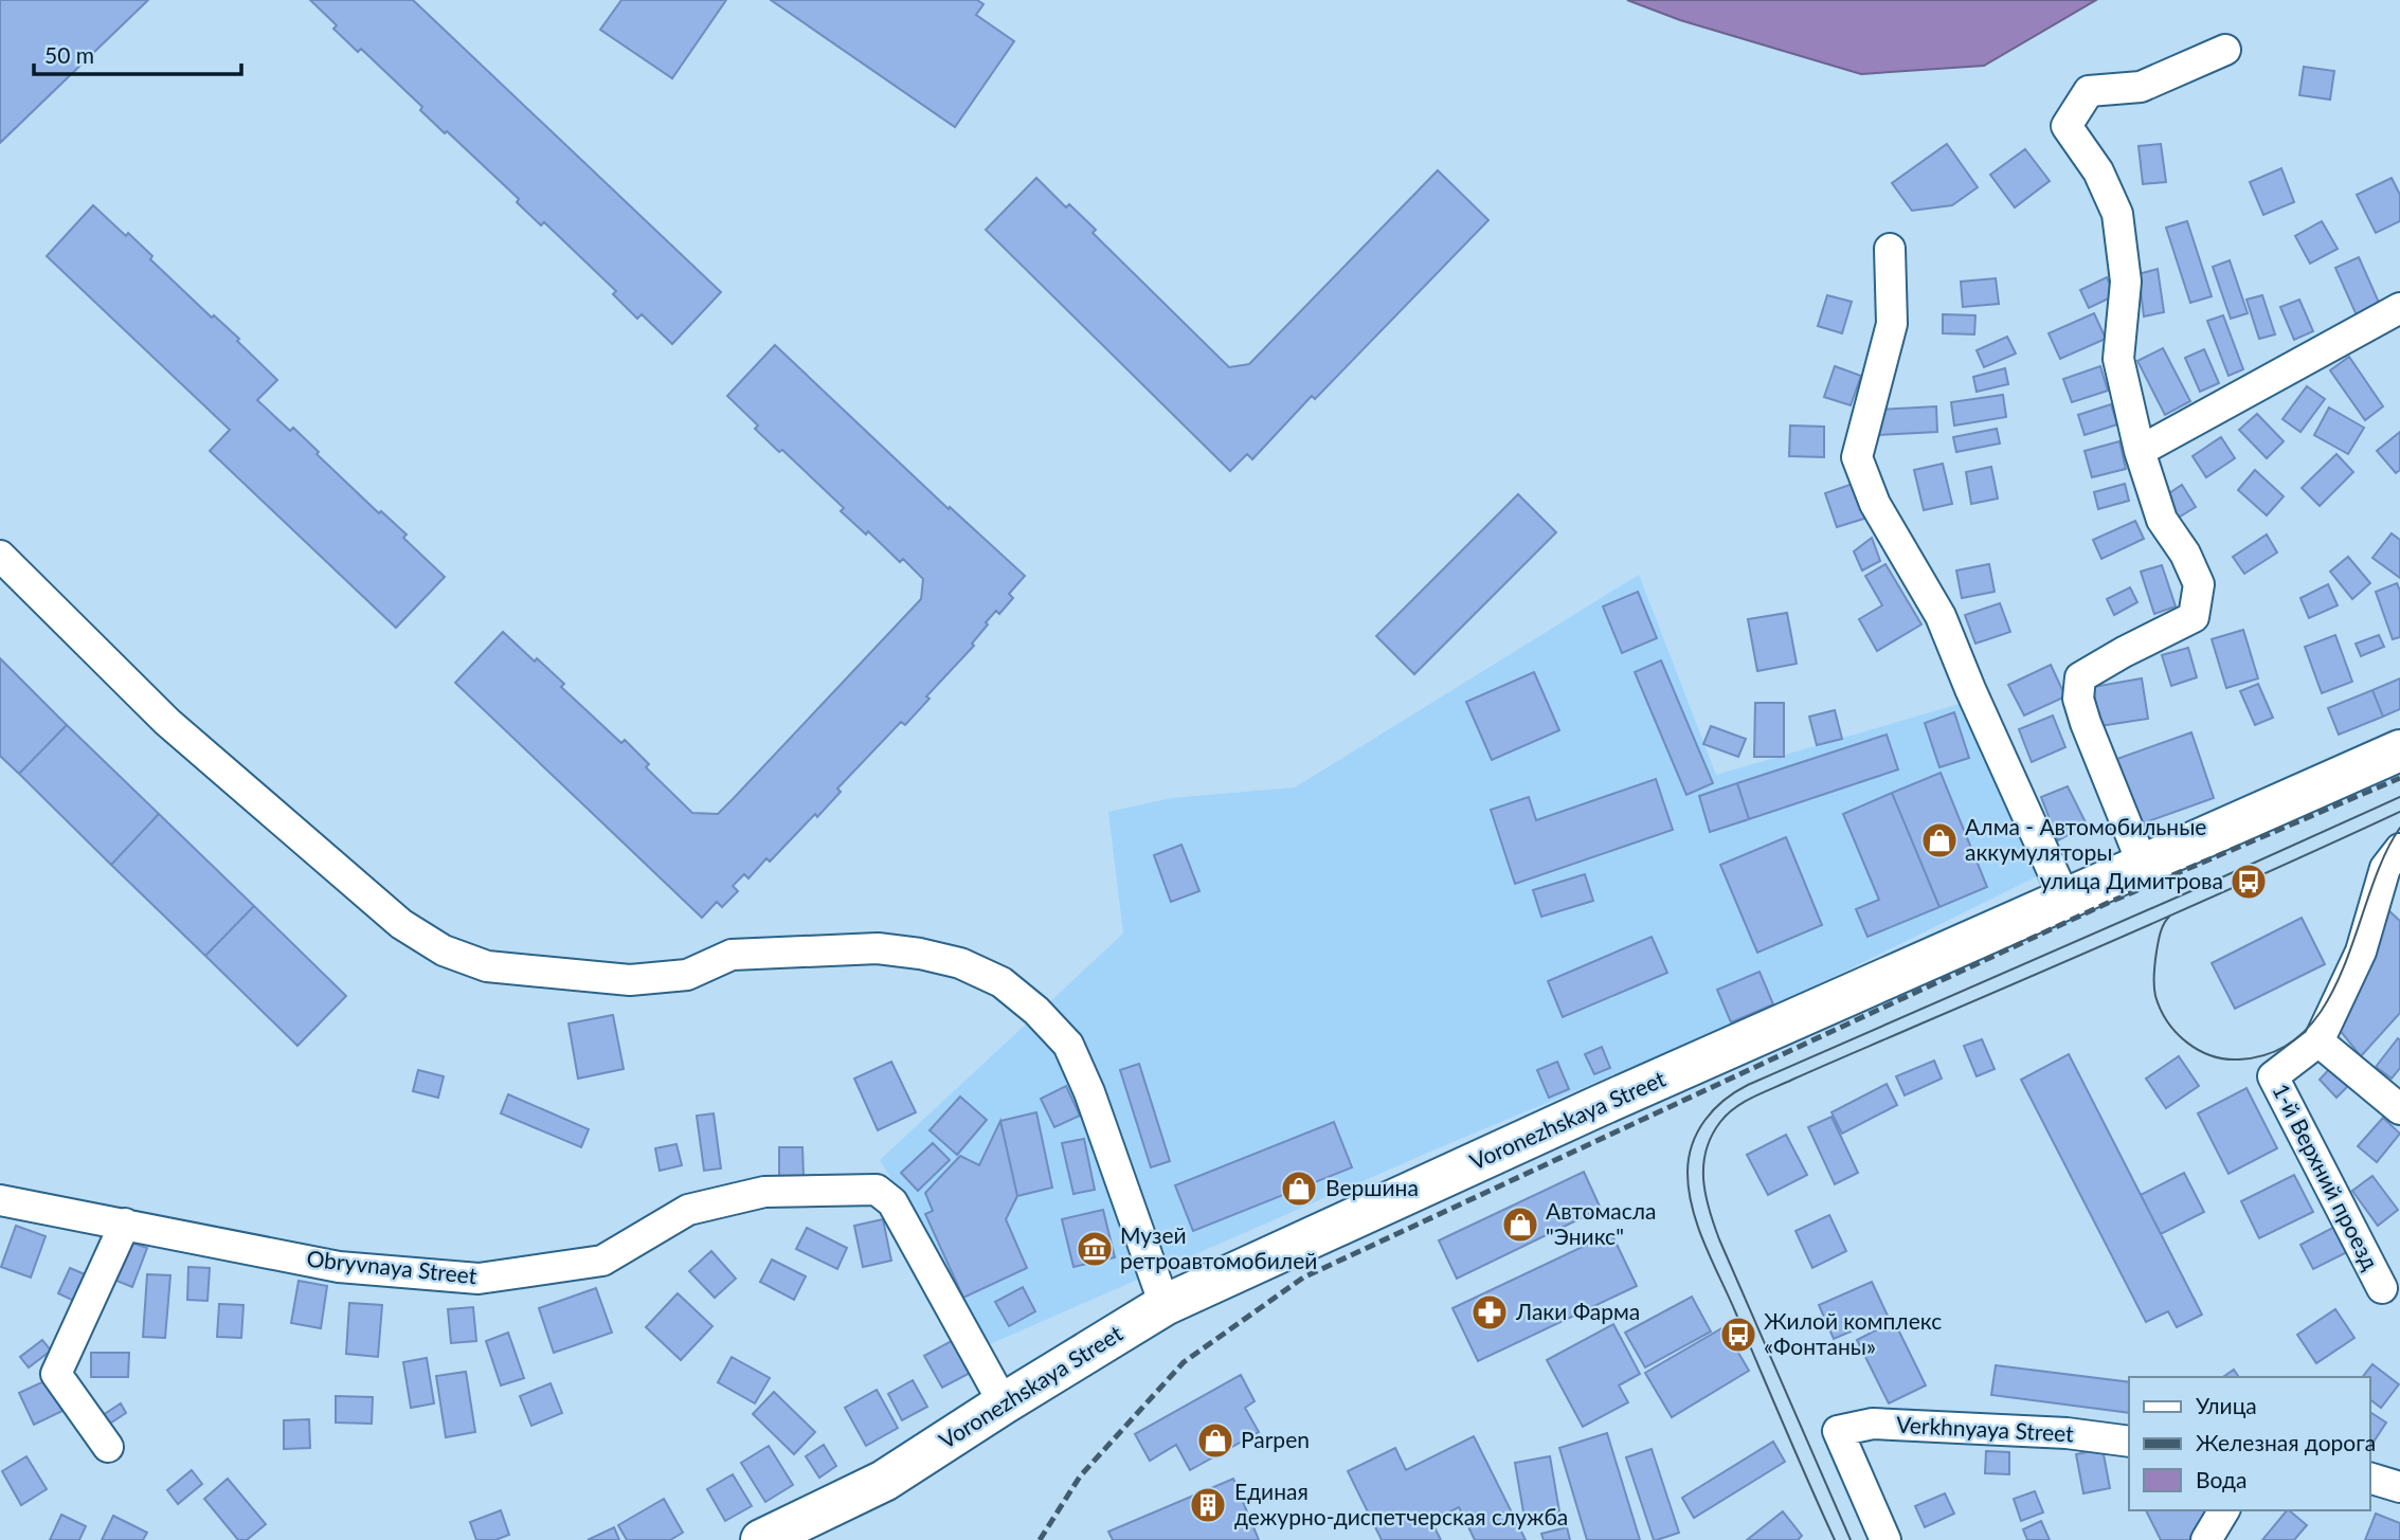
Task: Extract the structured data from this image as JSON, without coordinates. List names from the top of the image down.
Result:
{
  "streets": {
    "street": [
      "Voronezhskaya Street",
      "1-й Верхний проезд",
      "Obryvnaya Street",
      "Verkhnyaya Street"
    ]
  },
  "crossings": [
    ["Voronezhskaya Street", "Obryvnaya Street"]
  ],
  "places": {
    "shop": [
      "Алма - Автомобильные аккумуляторы",
      "Вершина",
      "Автомасла \"Эникс\"",
      "Parpen"
    ],
    "bus stop": ["улица Димитрова", "Жилой комплекс «Фонтаны»"],
    "museum": ["Музей ретроавтомобилей"],
    "pharmacy": ["Лаки Фарма"],
    "building": ["Единая дежурно-диспетчерская служба"]
  },
  "legend": ["Улица", "Железная дорога", "Вода"],
  "scale_bar": "50 m"
}
